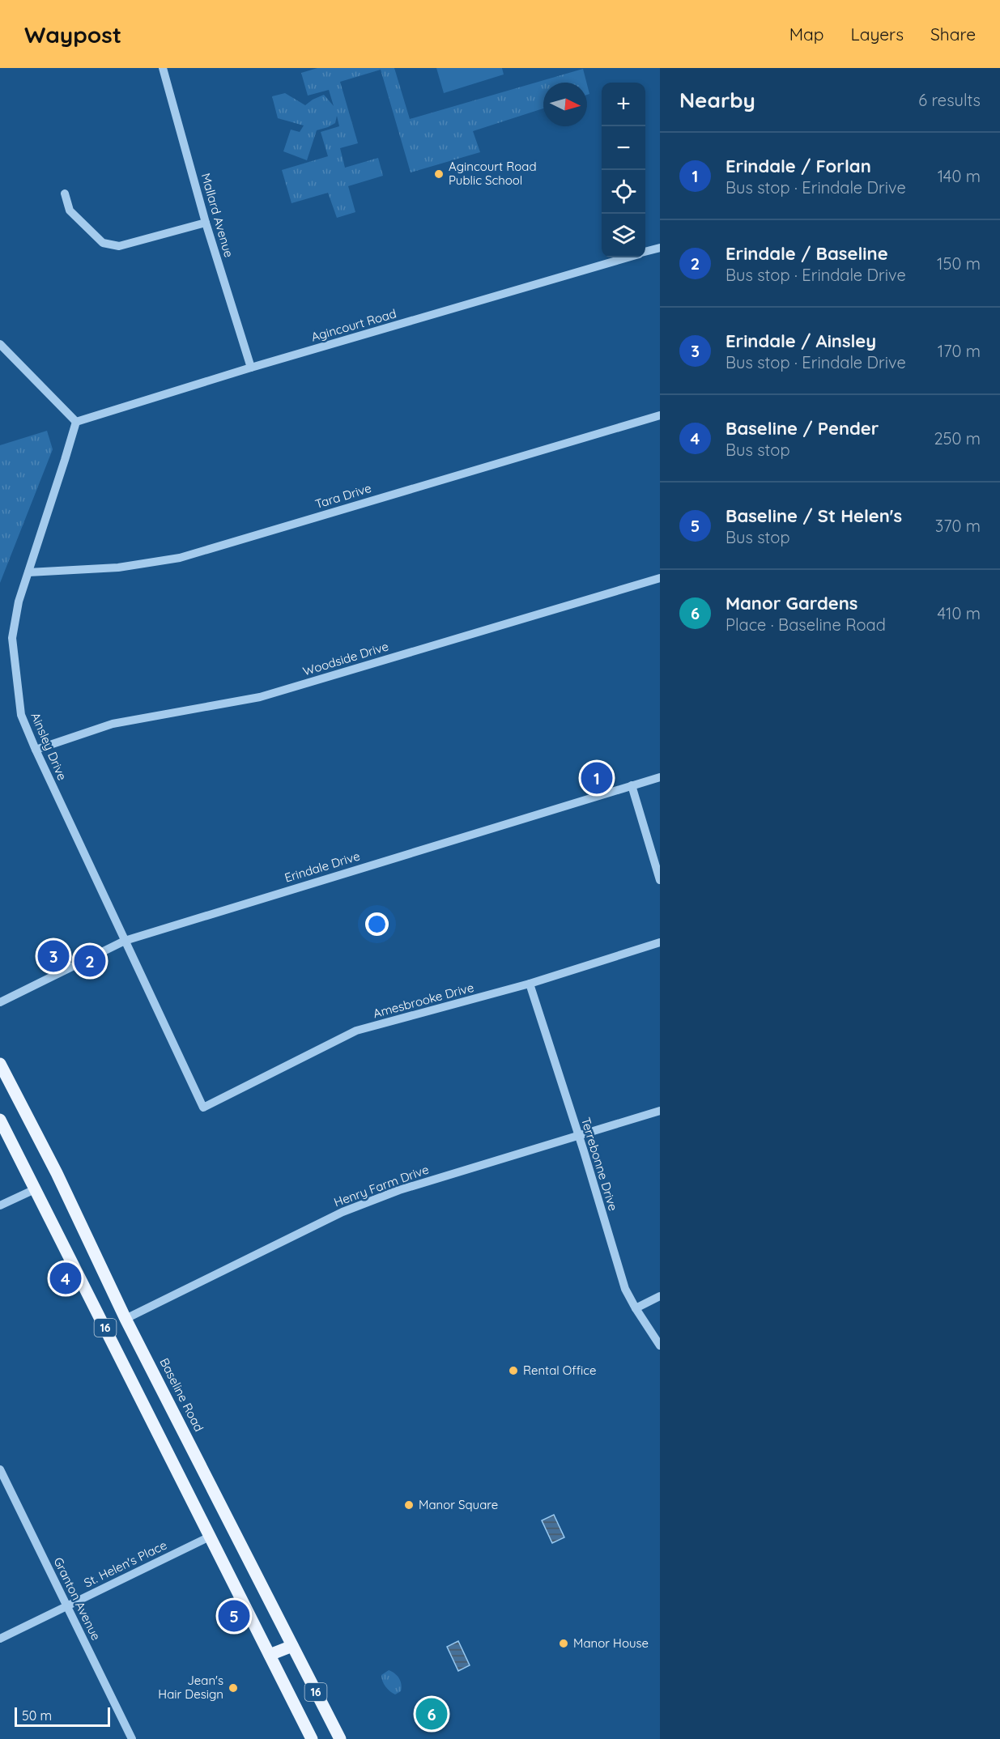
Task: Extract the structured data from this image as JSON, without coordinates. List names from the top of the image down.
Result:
{
  "streets": {
    "main road": ["16", "Baseline Road"],
    "street": [
      "Mallard Avenue",
      "Agincourt Road",
      "Tara Drive",
      "Woodside Drive",
      "Ainsley Drive",
      "Erindale Drive",
      "Amesbrooke Drive",
      "Terrebonne Drive",
      "Henry Farm Drive",
      "St. Helen's Place",
      "Granton Avenue"
    ]
  },
  "crossings": [
    ["Mallard Avenue", "Agincourt Road"],
    ["Agincourt Road", "Ainsley Drive"],
    ["Tara Drive", "Ainsley Drive"],
    ["Woodside Drive", "Ainsley Drive"],
    ["Ainsley Drive", "Erindale Drive"],
    ["Ainsley Drive", "Amesbrooke Drive"],
    ["Amesbrooke Drive", "Terrebonne Drive"],
    ["Terrebonne Drive", "Henry Farm Drive"],
    ["Henry Farm Drive", "Baseline Road"],
    ["16", "St. Helen's Place"],
    ["St. Helen's Place", "Granton Avenue"]
  ],
  "places": [
    "Agincourt Road Public School",
    "Rental Office",
    "Manor Square",
    "Manor House",
    "Jean's Hair Design"
  ],
  "scale_bar": "50 m",
  "north": "right",
  "page": {
    "header": "Waypost",
    "nav": ["Map", "Layers", "Share"],
    "heading": ["Nearby", "6 results"],
    "map_buttons": ["+", "−"],
    "list": [
      {
        "mark": "1",
        "name": "Erindale / Forlan",
        "note": "Bus stop · Erindale Drive",
        "value": "140 m"
      },
      {
        "mark": "2",
        "name": "Erindale / Baseline",
        "note": "Bus stop · Erindale Drive",
        "value": "150 m"
      },
      {
        "mark": "3",
        "name": "Erindale / Ainsley",
        "note": "Bus stop · Erindale Drive",
        "value": "170 m"
      },
      {
        "mark": "4",
        "name": "Baseline / Pender",
        "note": "Bus stop",
        "value": "250 m"
      },
      {
        "mark": "5",
        "name": "Baseline / St Helen's",
        "note": "Bus stop",
        "value": "370 m"
      },
      {
        "mark": "6",
        "name": "Manor Gardens",
        "note": "Place · Baseline Road",
        "value": "410 m"
      }
    ],
    "pins": [
      "1",
      "3",
      "2",
      "4",
      "5",
      "6"
    ],
    "scale": "50 m"
  }
}
